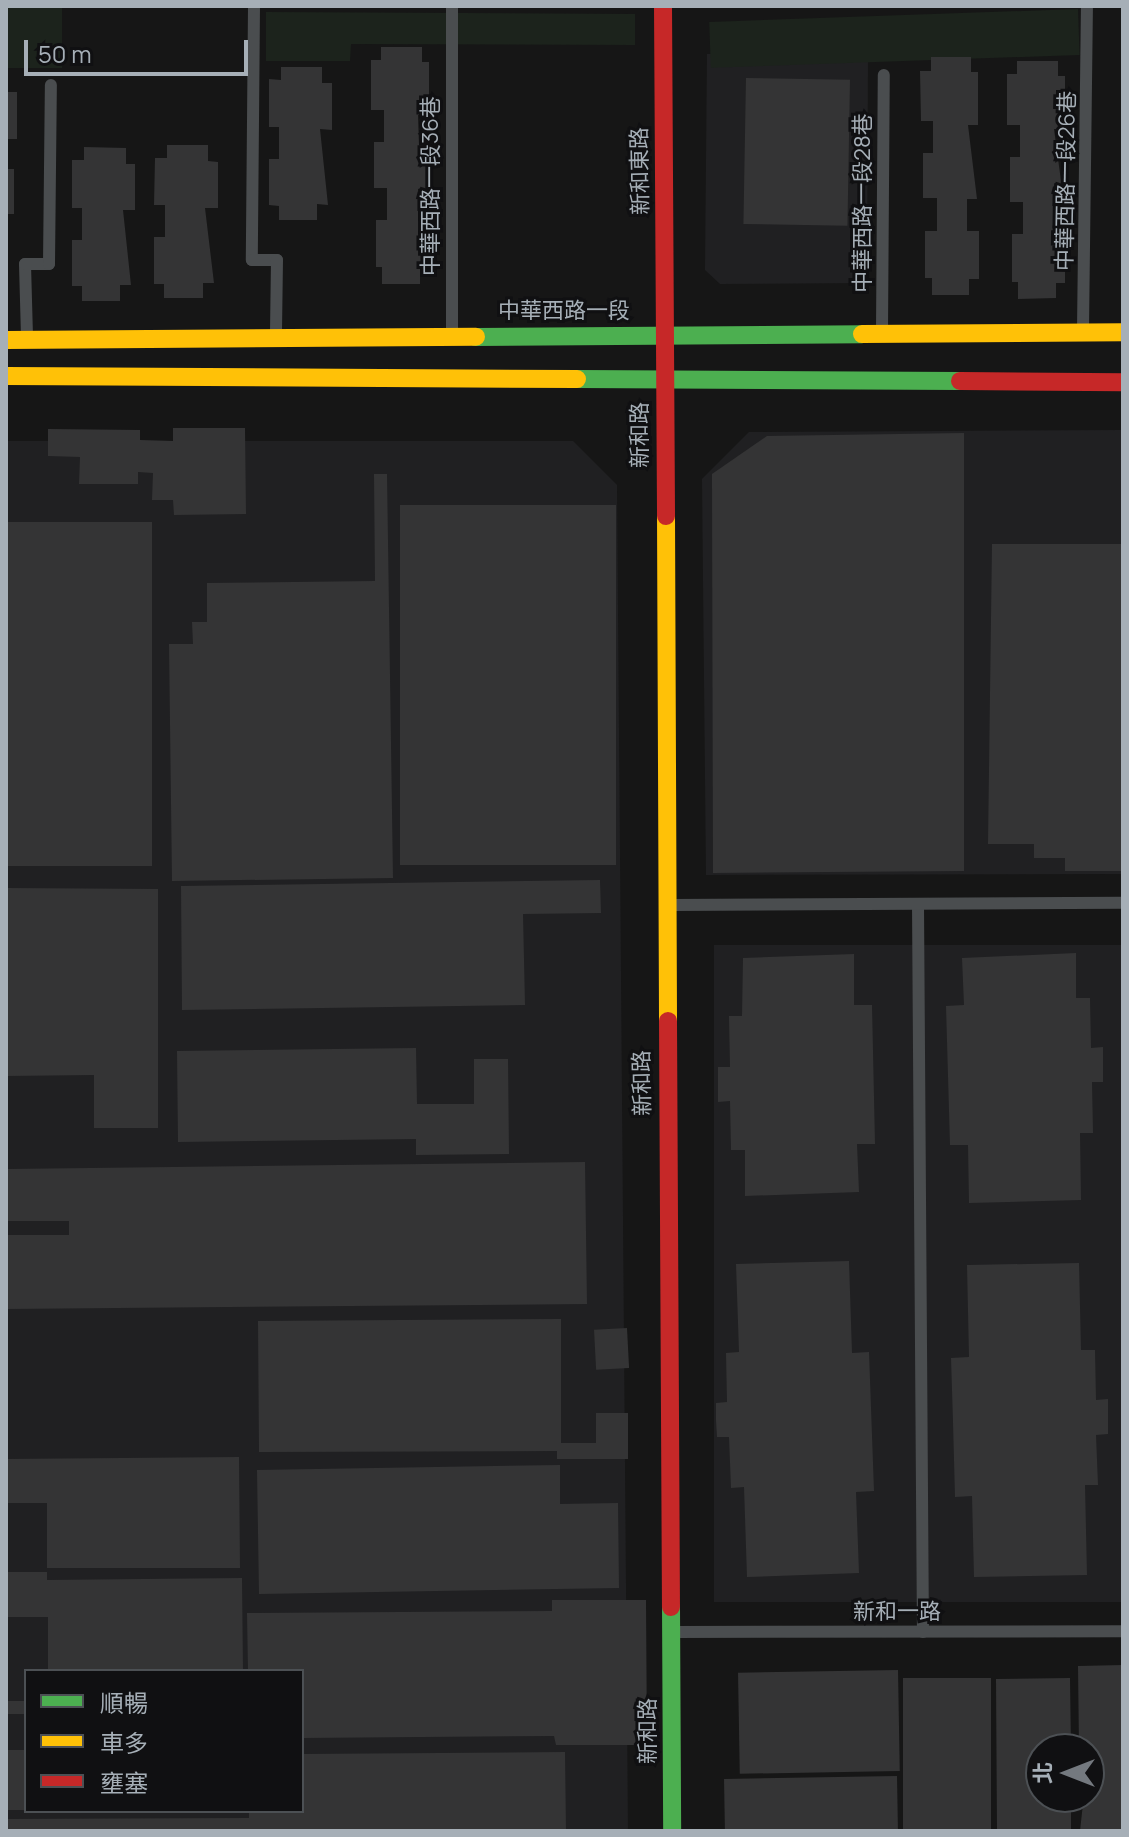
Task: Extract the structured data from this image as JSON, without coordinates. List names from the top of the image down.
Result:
{
  "streets": {
    "main road": ["新和東路", "中華西路一段", "新和路"],
    "lane": [
      "中華西路一段26巷",
      "中華西路一段36巷",
      "中華西路一段28巷",
      "新和一路"
    ]
  },
  "crossings": [
    ["新和東路", "中華西路一段"],
    ["新和東路", "新和路"],
    ["中華西路一段26巷", "中華西路一段"],
    ["中華西路一段36巷", "中華西路一段"],
    ["中華西路一段28巷", "中華西路一段"],
    ["中華西路一段", "新和路"],
    ["新和路", "新和一路"]
  ],
  "legend": ["順暢", "車多", "壅塞"],
  "scale_bar": "50 m",
  "north": "left"
}
